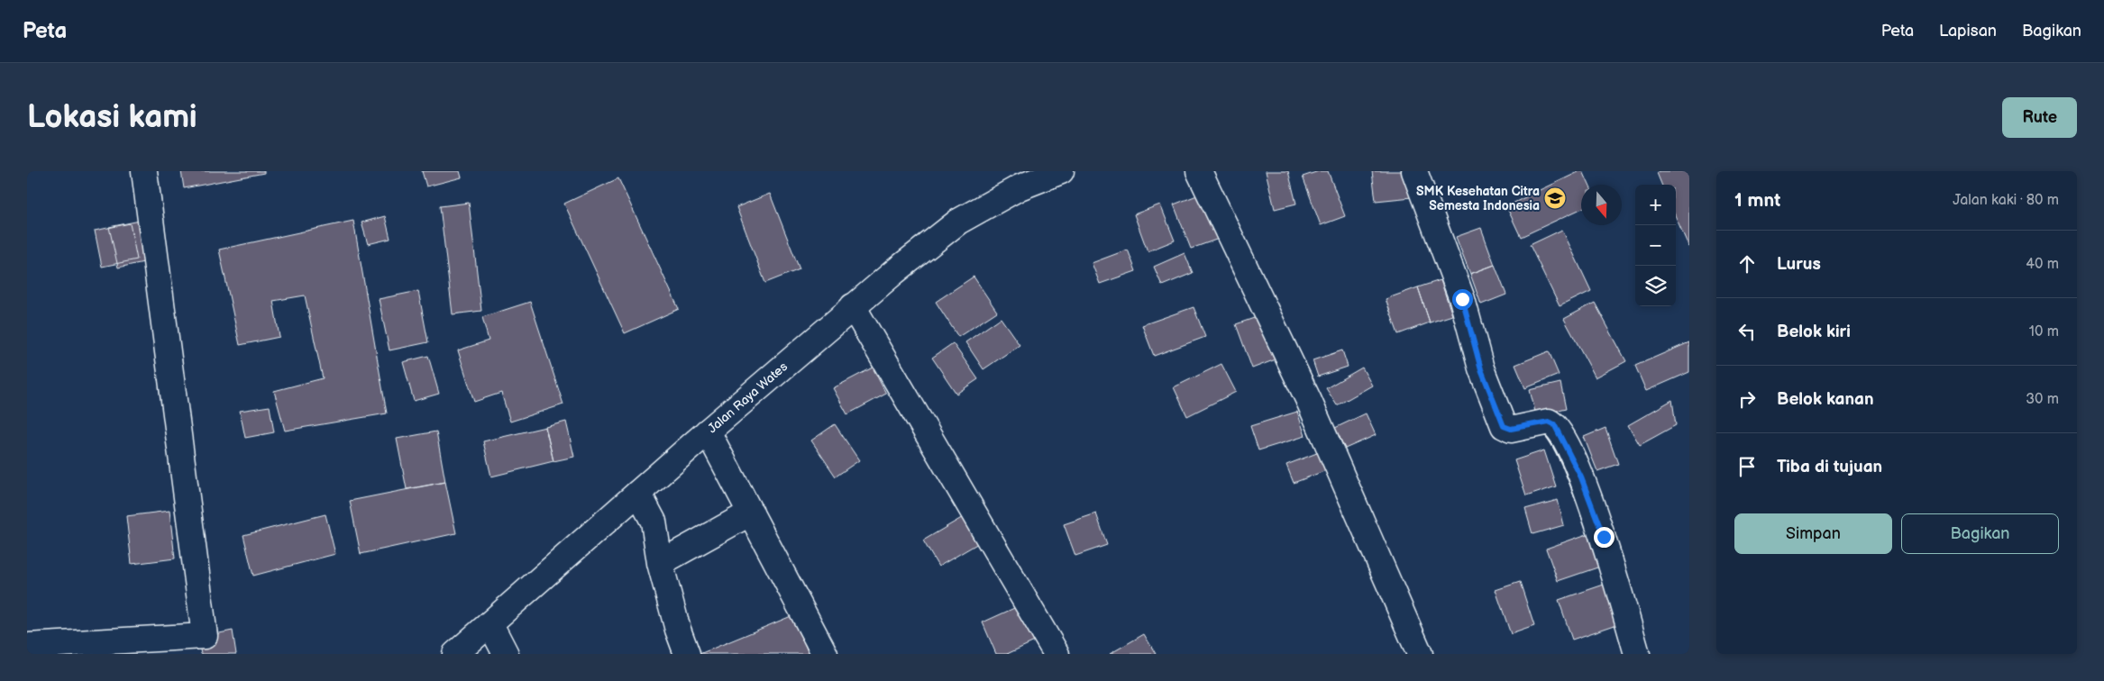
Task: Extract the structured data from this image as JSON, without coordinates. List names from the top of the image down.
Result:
{
  "streets": {
    "main road": ["Jalan Raya Wates"]
  },
  "places": {
    "school or university": ["SMK Kesehatan Citra Semesta Indonesia"]
  },
  "north": "bottom",
  "page": {
    "header": "Peta",
    "nav": ["Peta", "Lapisan", "Bagikan"],
    "buttons": [
      "Rute",
      ["Simpan", "Bagikan"]
    ],
    "title": "Lokasi kami",
    "heading": ["1 mnt", "Jalan kaki · 80 m"],
    "map_buttons": ["+", "−"],
    "list": [
      ["Lurus", "40 m"],
      ["Belok kiri", "10 m"],
      ["Belok kanan", "30 m"],
      "Tiba di tujuan"
    ]
  }
}
